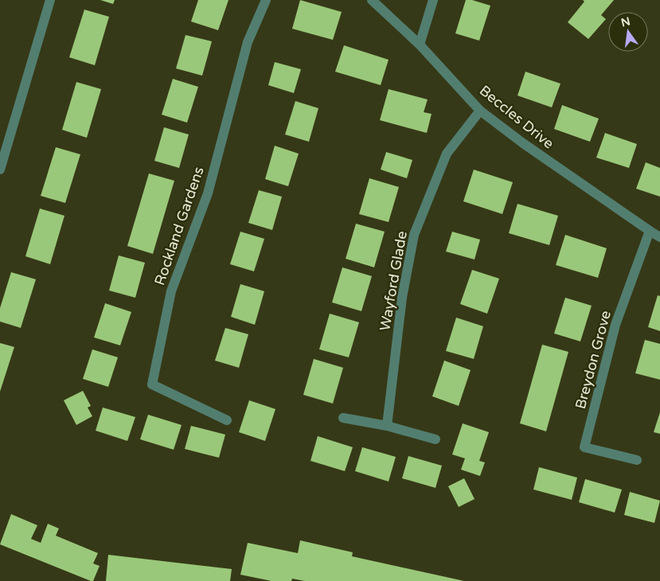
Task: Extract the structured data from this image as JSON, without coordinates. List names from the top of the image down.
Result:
{
  "streets": {
    "street": [
      "Beccles Drive",
      "Rockland Gardens",
      "Wayford Glade",
      "Breydon Grove"
    ]
  },
  "crossings": [
    ["Beccles Drive", "Wayford Glade"],
    ["Beccles Drive", "Breydon Grove"]
  ],
  "north": "top"
}
